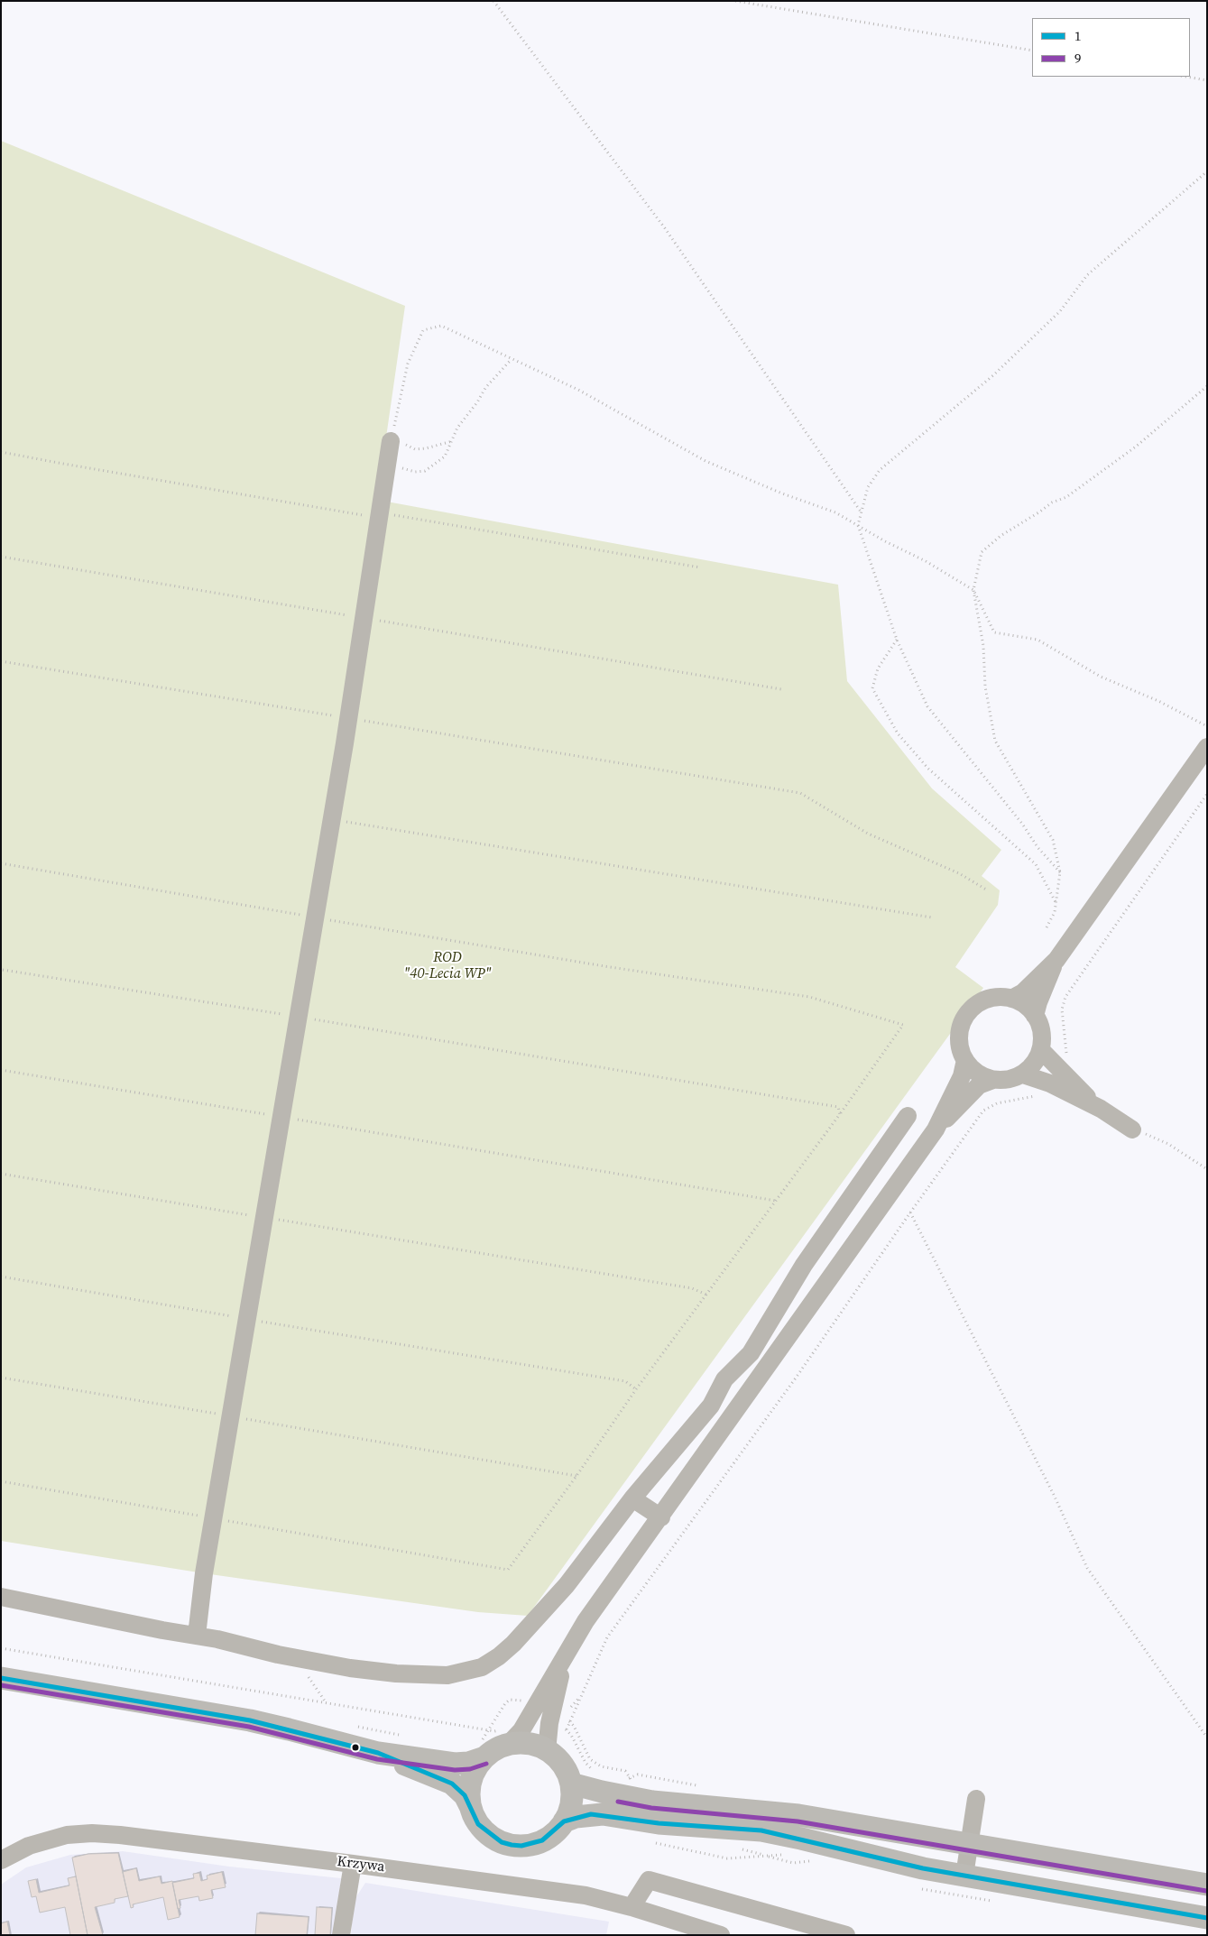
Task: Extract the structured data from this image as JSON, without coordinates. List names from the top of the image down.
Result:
{
  "streets": {
    "street": ["Krzywa"]
  },
  "parks": ["ROD \"40-Lecia WP\""],
  "lines": ["transit line 1", "transit line 9"],
  "legend": ["1", "9"]
}
